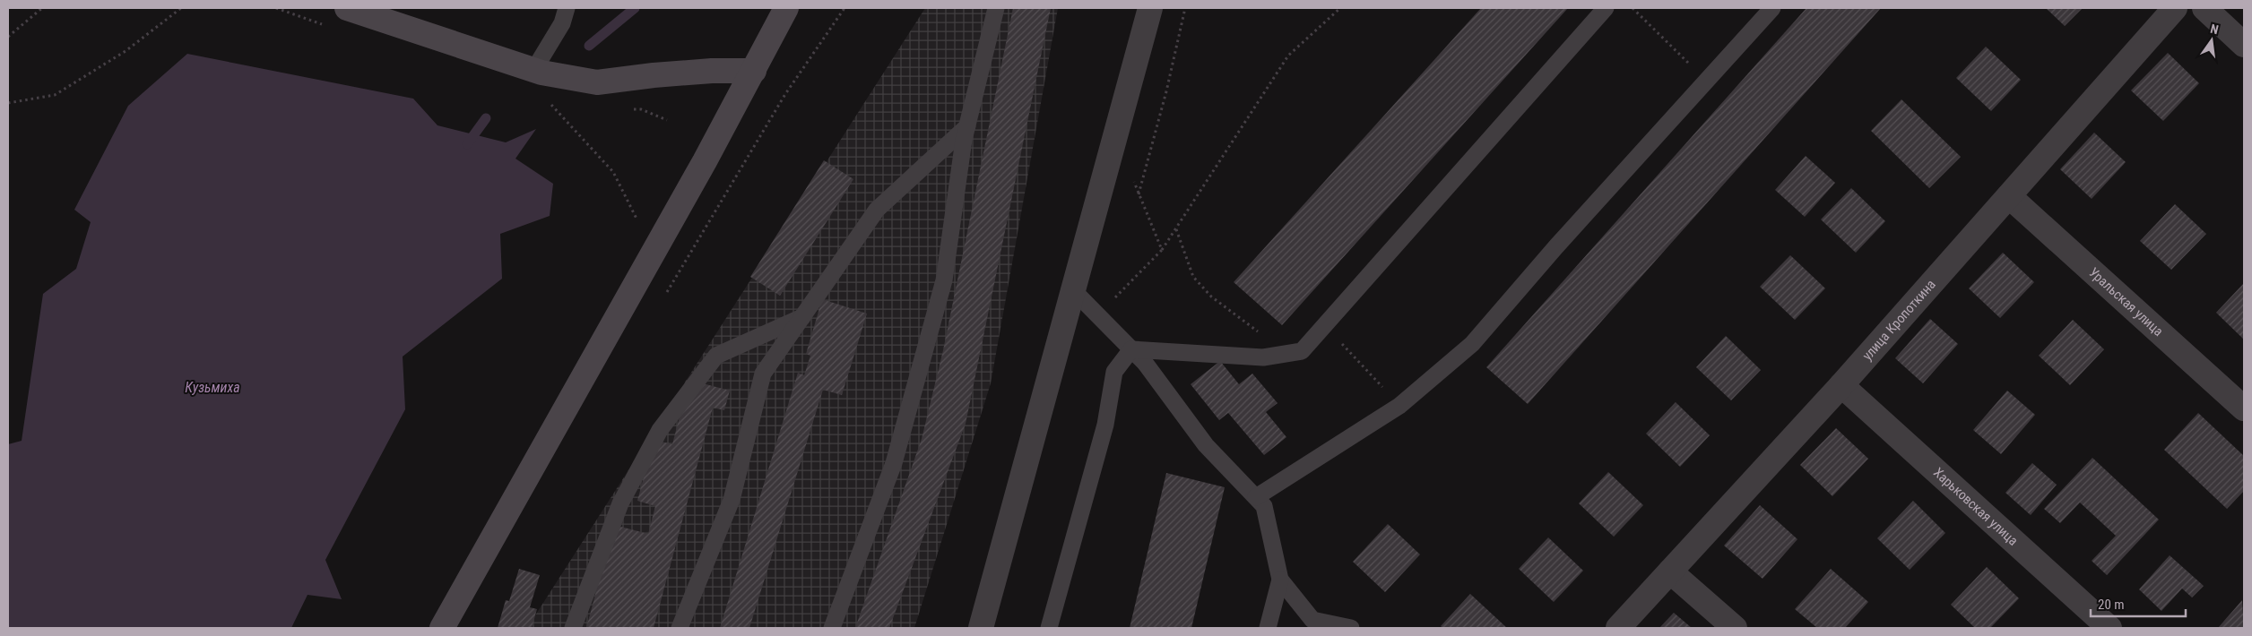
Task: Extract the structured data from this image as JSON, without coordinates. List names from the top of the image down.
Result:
{
  "streets": {
    "street": ["Уральская улица", "улица Кропоткина", "Харьковская улица"]
  },
  "crossings": [
    ["Уральская улица", "улица Кропоткина"],
    ["улица Кропоткина", "Харьковская улица"]
  ],
  "water": ["Кузьмиха"],
  "scale_bar": "20 m",
  "north": "top"
}
